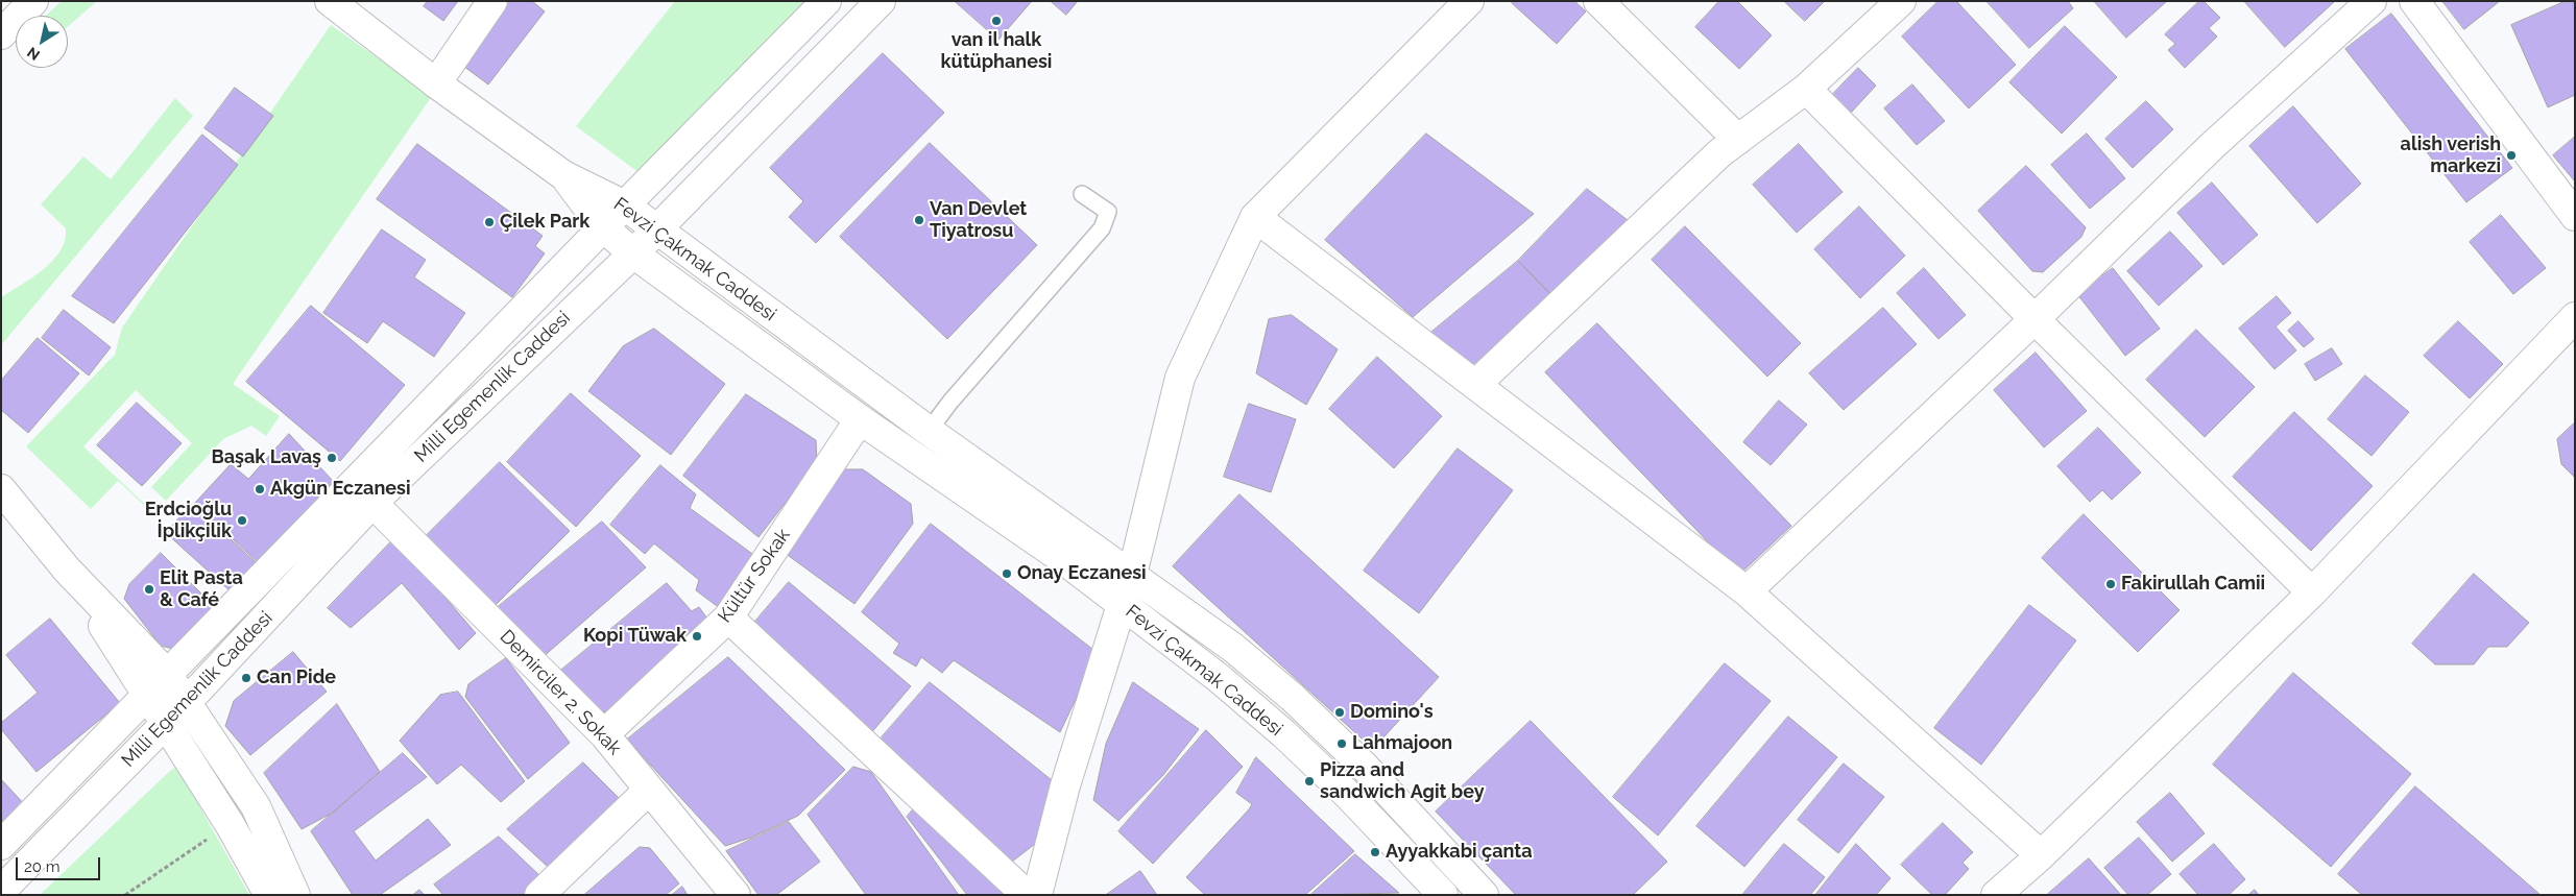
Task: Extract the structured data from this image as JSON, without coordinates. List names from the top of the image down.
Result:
{
  "streets": {
    "street": [
      "Fevzi Çakmak Caddesi",
      "Milli Egemenlik Caddesi",
      "Kültür Sokak",
      "Demirciler 2. Sokak"
    ]
  },
  "crossings": [
    ["Fevzi Çakmak Caddesi", "Milli Egemenlik Caddesi"],
    ["Fevzi Çakmak Caddesi", "Kültür Sokak"],
    ["Milli Egemenlik Caddesi", "Demirciler 2. Sokak"],
    ["Kültür Sokak", "Demirciler 2. Sokak"]
  ],
  "places": [
    "van il halk kütüphanesi",
    "alish verish markezi",
    "Van Devlet Tiyatrosu",
    "Çilek Park",
    "Başak Lavaş",
    "Akgün Eczanesi",
    "Erdcioğlu İplikçilik",
    "Onay Eczanesi",
    "Fakirullah Camii",
    "Elit Pasta & Café",
    "Kopi Tüwak",
    "Can Pide",
    "Domino's",
    "Lahmajoon",
    "Pizza and sandwich Agit bey",
    "Ayyakkabi çanta"
  ],
  "scale_bar": "20 m",
  "north": "bottom left"
}
